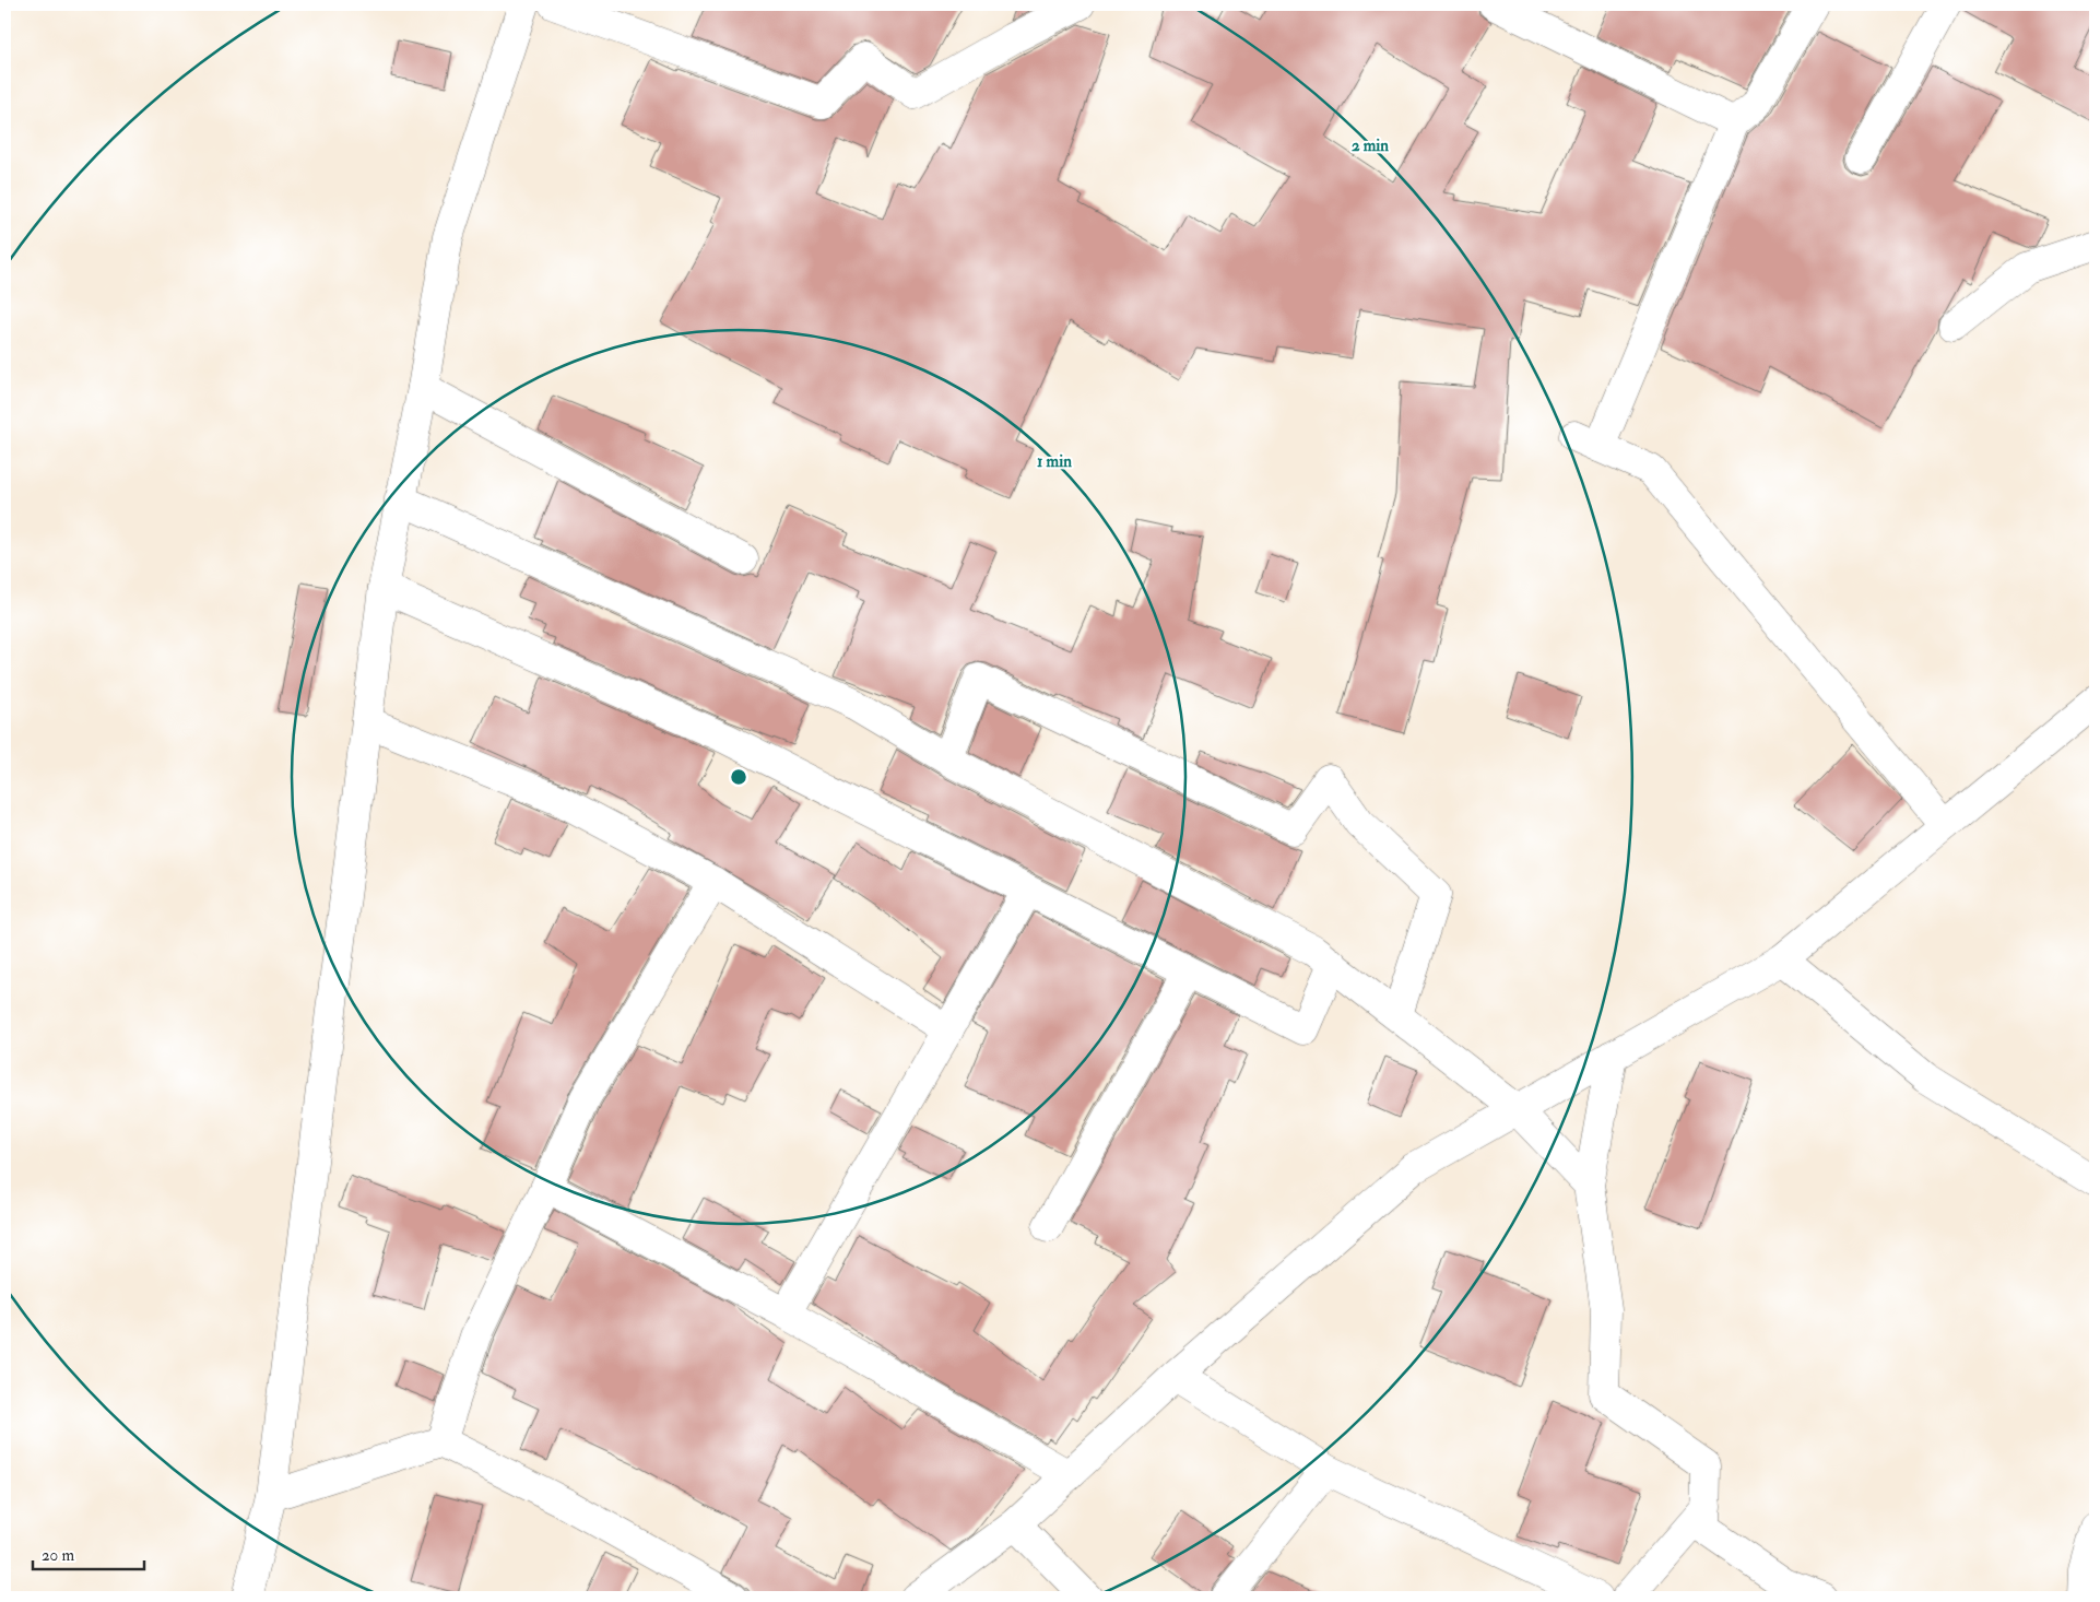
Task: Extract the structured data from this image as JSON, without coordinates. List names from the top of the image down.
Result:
{
  "scale_bar": "20 m",
  "rings": ["2 min", "1 min"]
}
